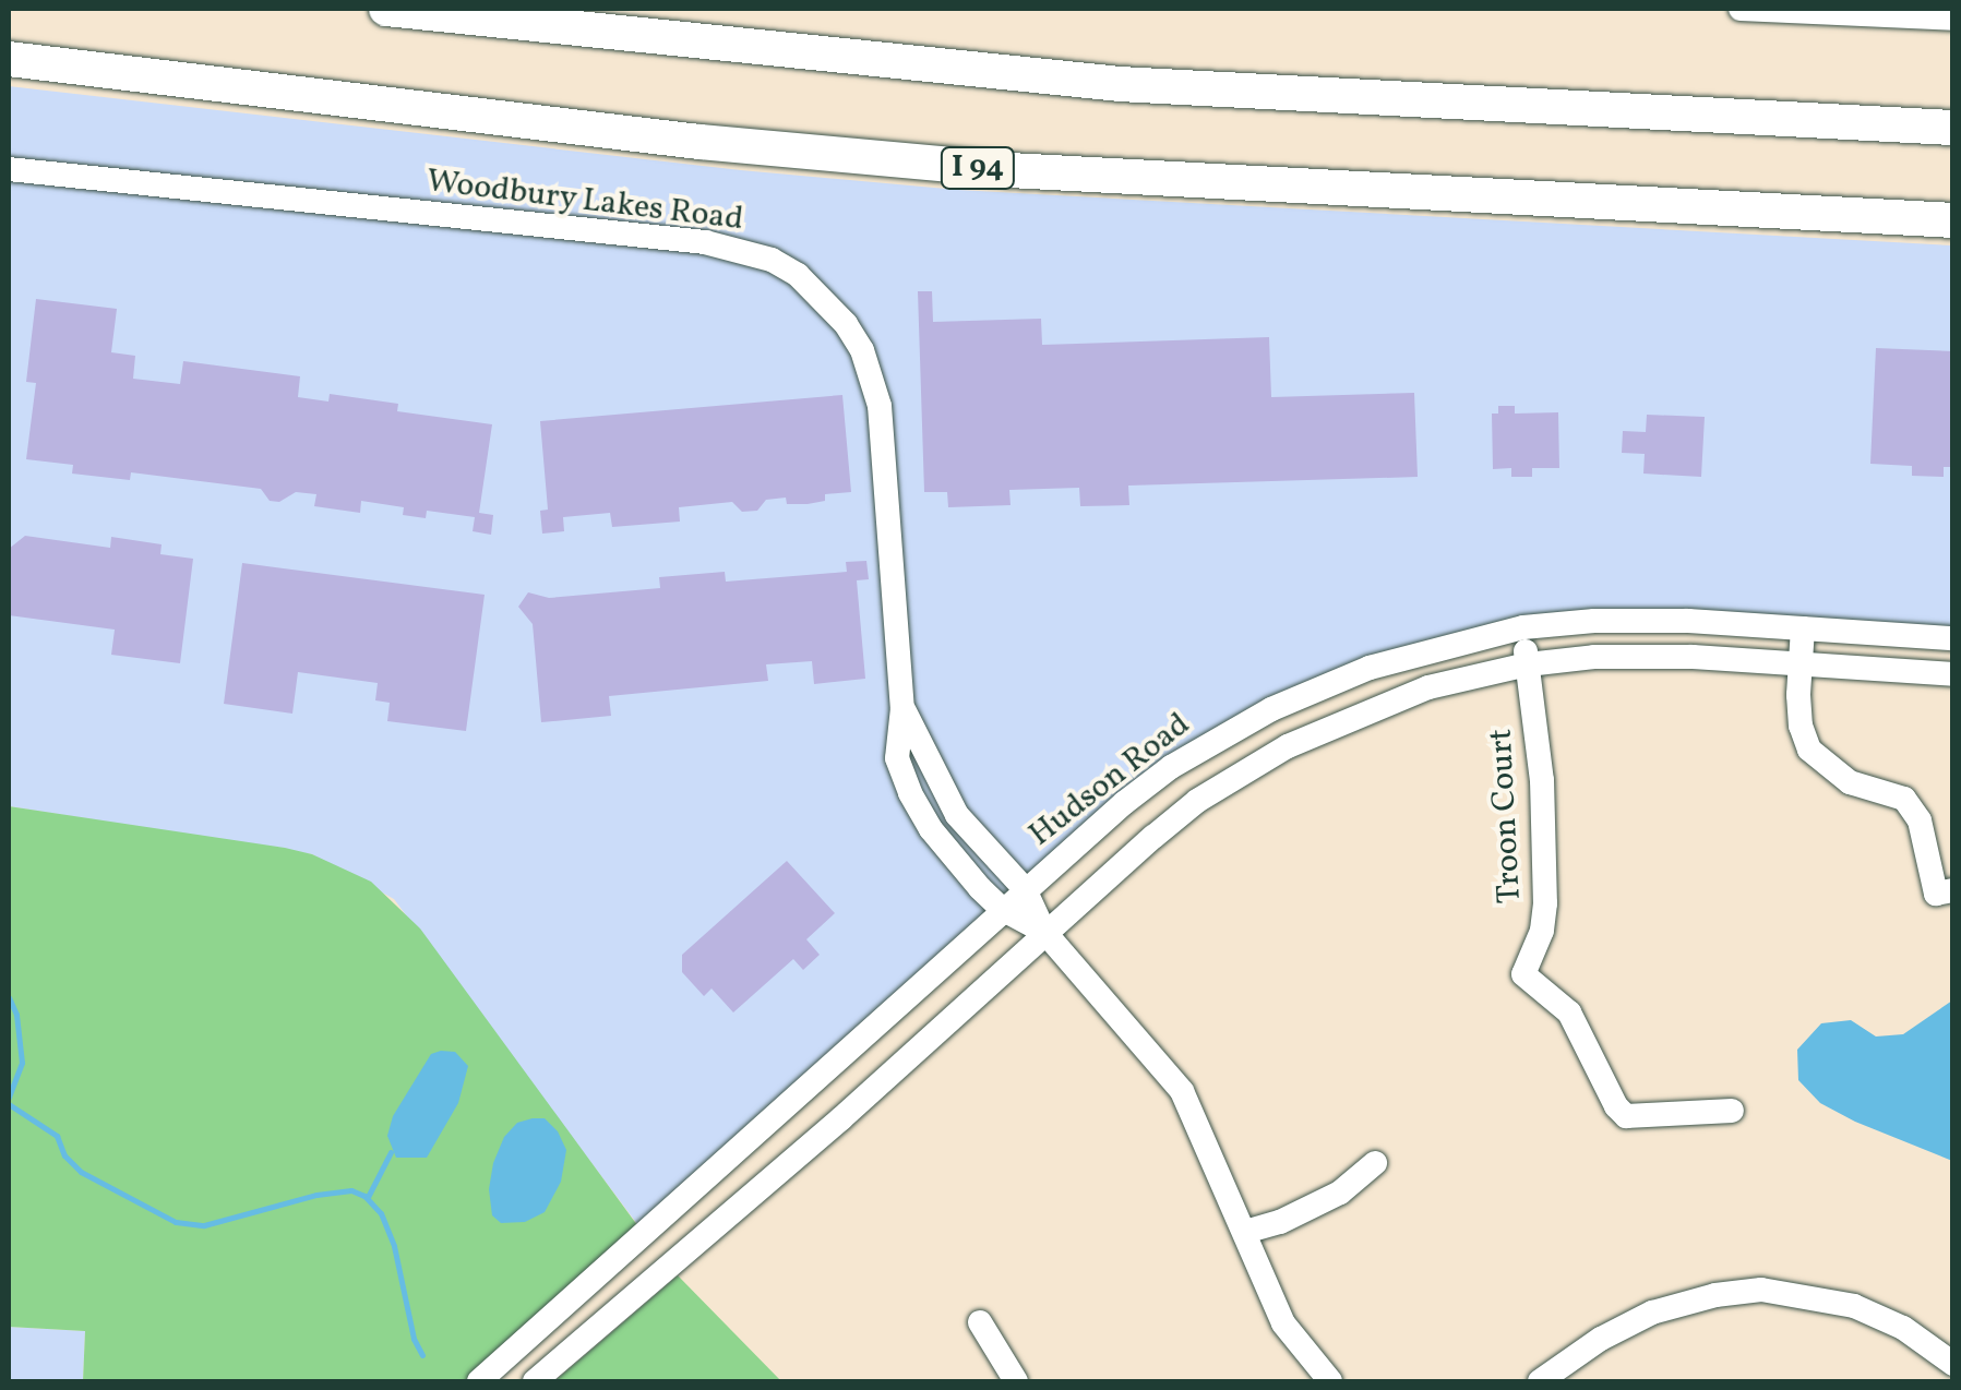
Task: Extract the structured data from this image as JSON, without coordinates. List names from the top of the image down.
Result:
{
  "streets": {
    "highway": ["I 94"],
    "street": ["Woodbury Lakes Road", "Hudson Road", "Troon Court"]
  },
  "crossings": [
    ["Woodbury Lakes Road", "Hudson Road"],
    ["Hudson Road", "Troon Court"]
  ]
}
